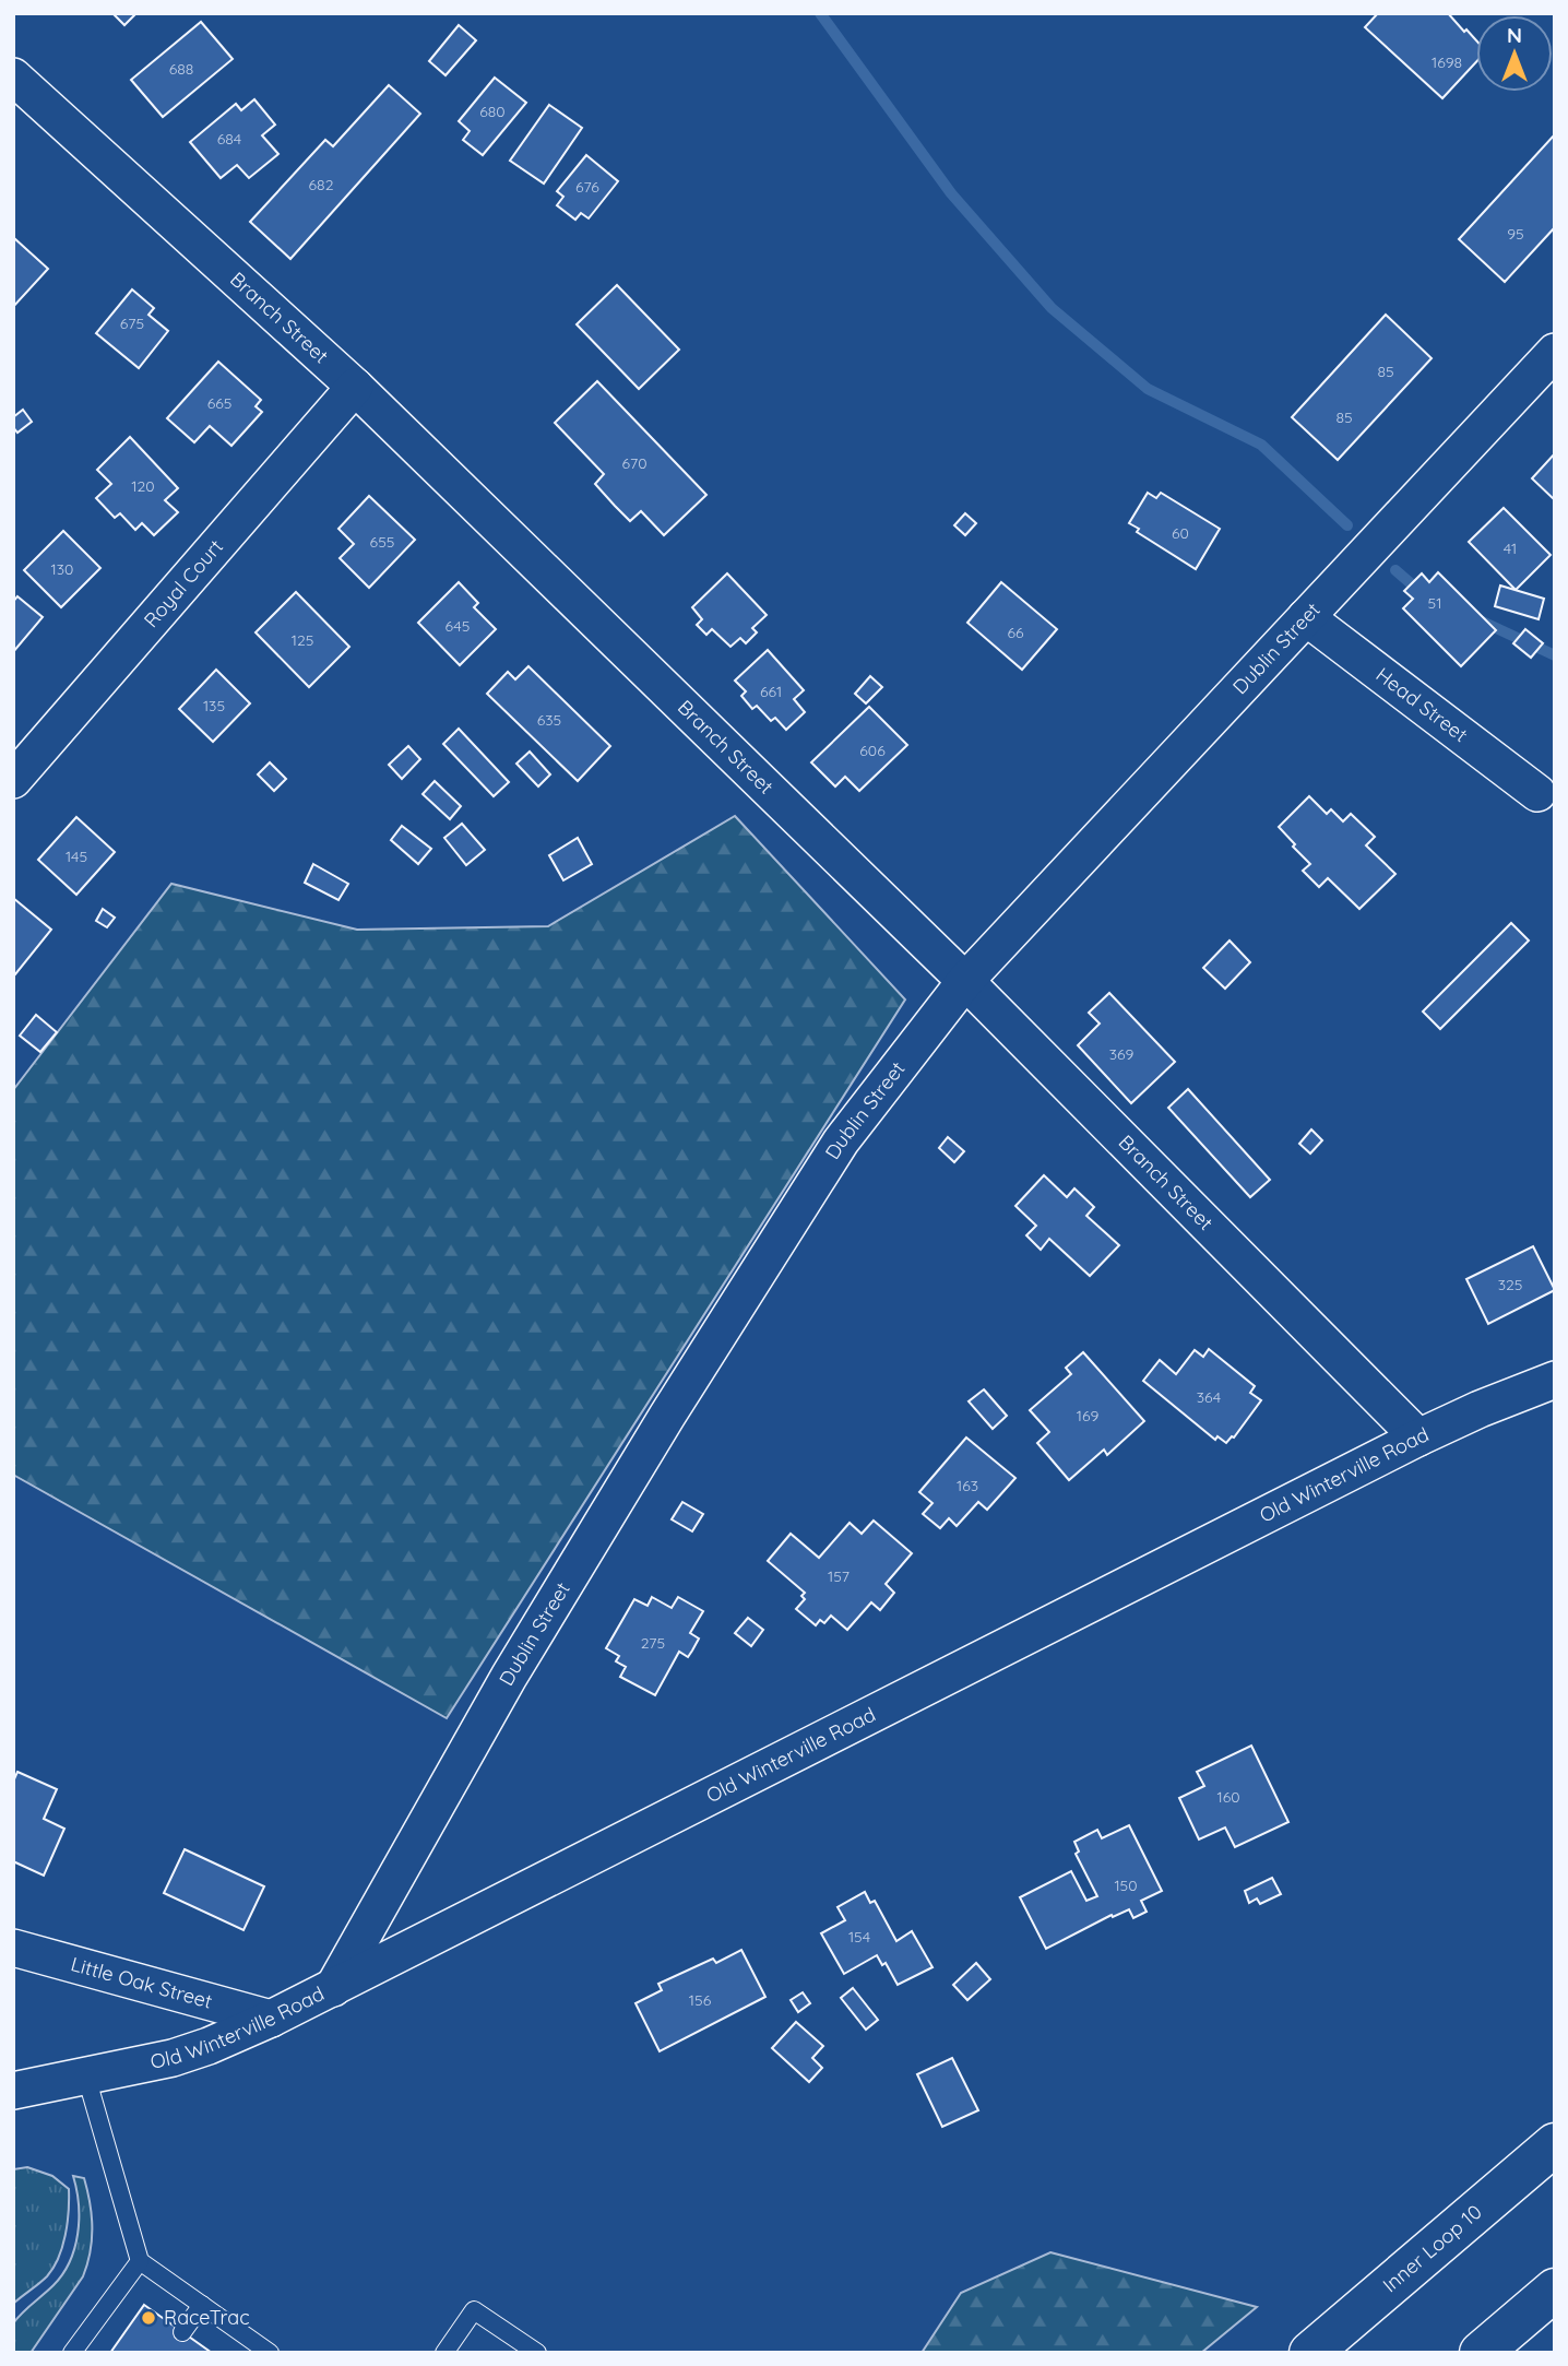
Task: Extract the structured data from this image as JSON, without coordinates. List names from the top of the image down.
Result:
{
  "streets": {
    "highway": ["Inner Loop 10"],
    "street": [
      "Branch Street",
      "Royal Court",
      "Dublin Street",
      "Head Street",
      "Old Winterville Road",
      "Little Oak Street"
    ]
  },
  "crossings": [
    ["Branch Street", "Royal Court"],
    ["Branch Street", "Dublin Street"],
    ["Branch Street", "Old Winterville Road"],
    ["Dublin Street", "Head Street"],
    ["Dublin Street", "Old Winterville Road"],
    ["Old Winterville Road", "Little Oak Street"]
  ],
  "places": ["RaceTrac"],
  "house_numbers": [
    "1698",
    "688",
    "680",
    "684",
    "682",
    "676",
    "95",
    "675",
    "85",
    "665",
    "85",
    "670",
    "120",
    "60",
    "655",
    "41",
    "130",
    "51",
    "645",
    "66",
    "125",
    "661",
    "135",
    "635",
    "606",
    "145",
    "369",
    "325",
    "364",
    "169",
    "163",
    "157",
    "275",
    "160",
    "150",
    "154",
    "156"
  ],
  "north": "top"
}
